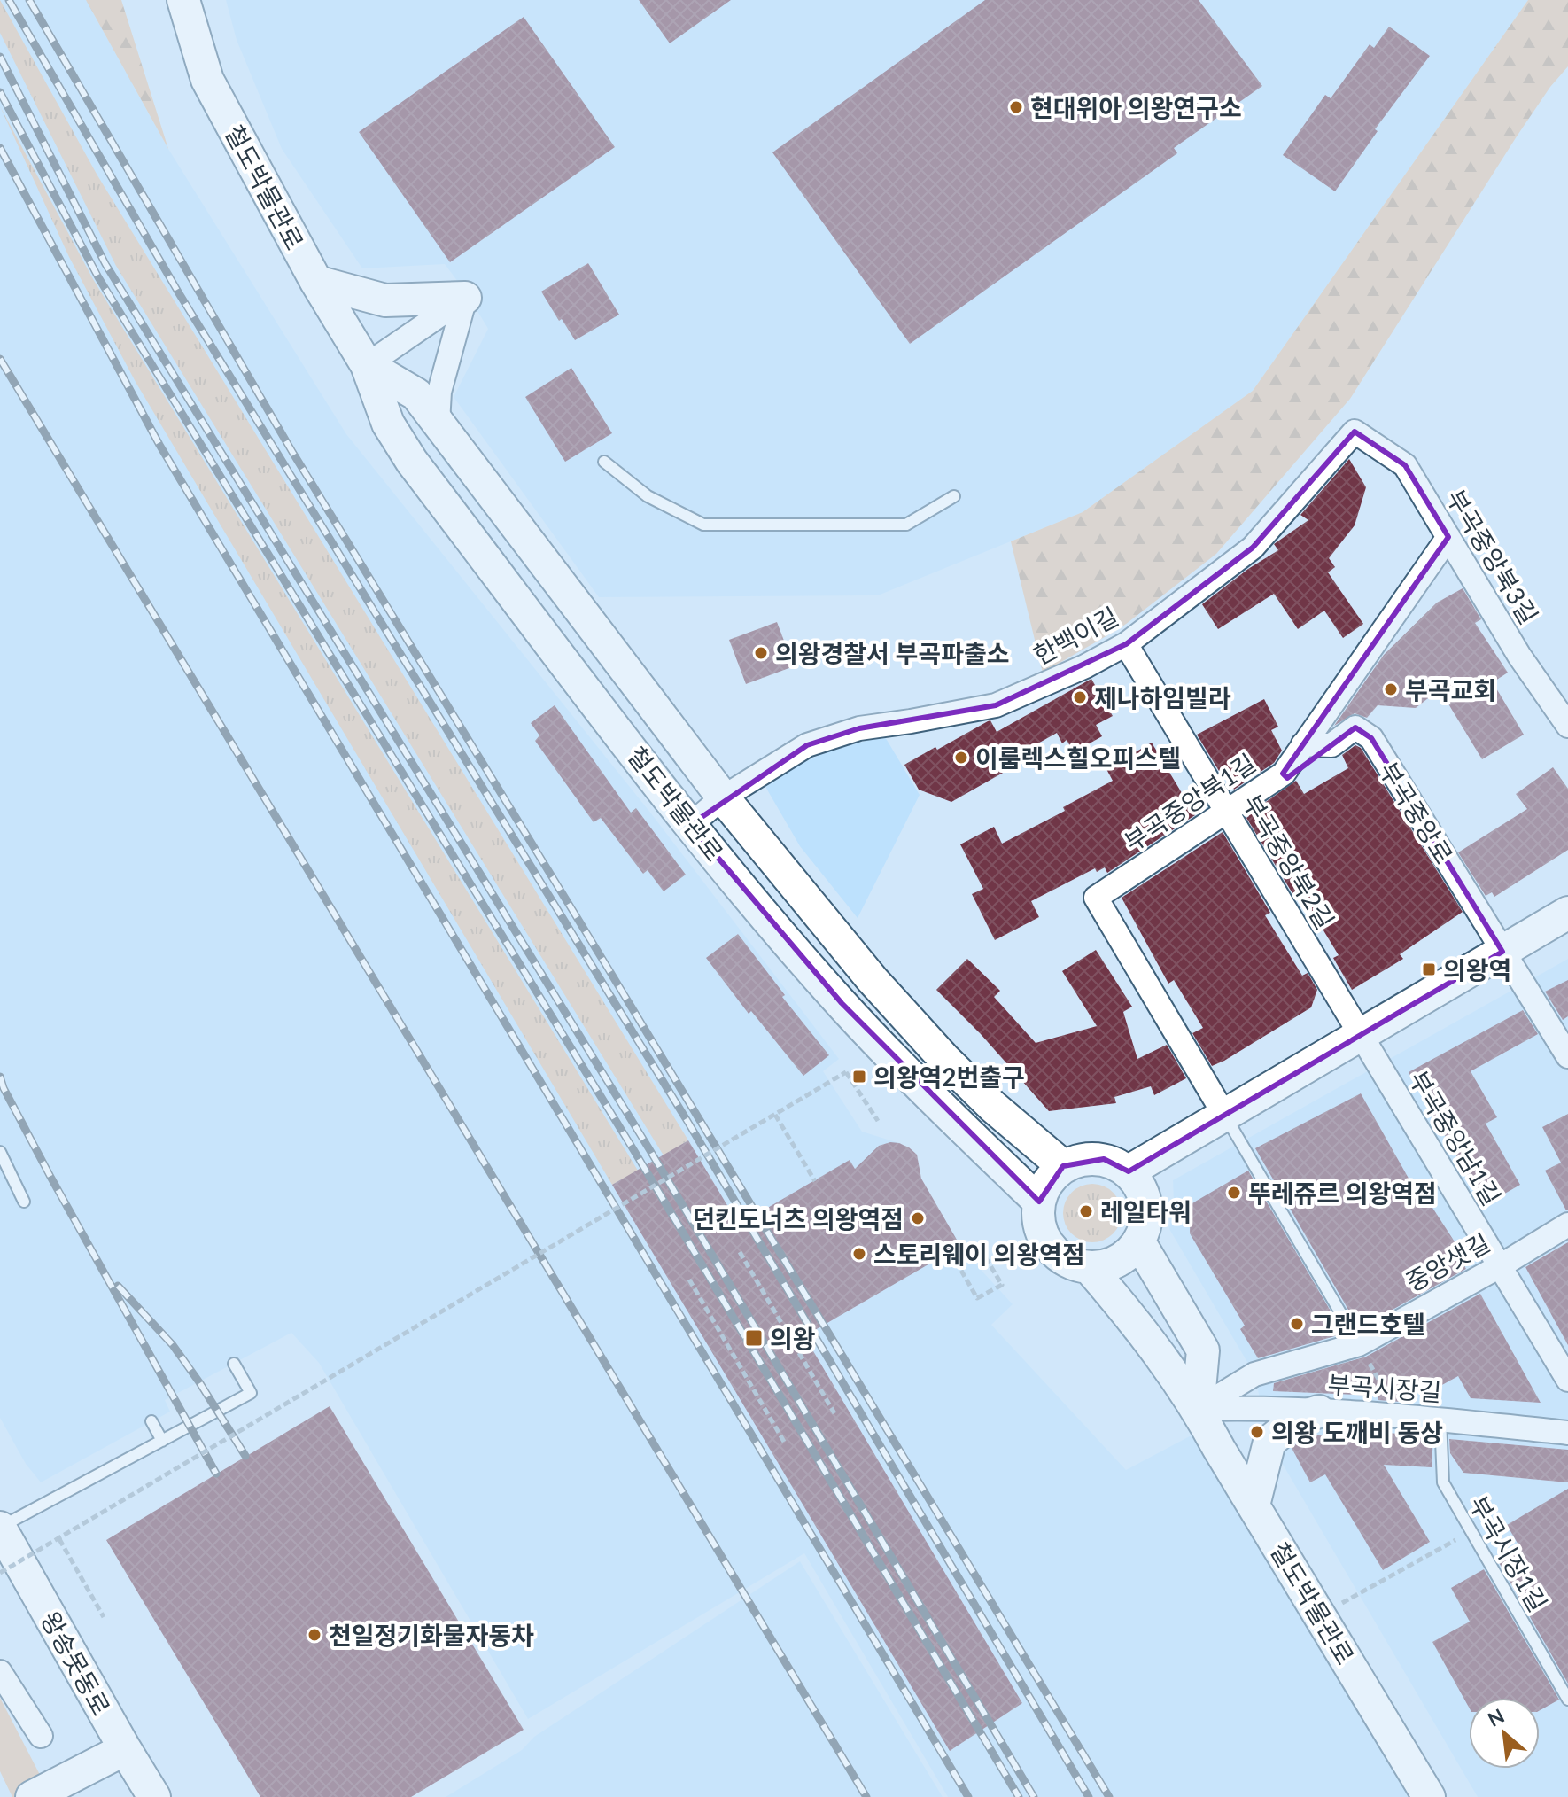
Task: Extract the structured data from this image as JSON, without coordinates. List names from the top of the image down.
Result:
{
  "streets": {
    "street": [
      "철도박물관로",
      "부곡중앙북3길",
      "한백이길",
      "부곡중앙북1길",
      "부곡중앙로",
      "부곡중앙북2길",
      "부곡중앙남1길",
      "중앙샛길",
      "부곡시장길",
      "왕송못동로"
    ],
    "lane": ["부곡시장1길"]
  },
  "crossings": [
    ["철도박물관로", "한백이길"],
    ["철도박물관로", "중앙샛길"],
    ["철도박물관로", "부곡시장길"],
    ["부곡중앙북3길", "한백이길"],
    ["부곡중앙북3길", "부곡중앙북1길"],
    ["한백이길", "부곡중앙북2길"],
    ["부곡중앙북1길", "부곡중앙로"],
    ["부곡중앙북1길", "부곡중앙북2길"],
    ["부곡중앙북2길", "부곡중앙남1길"],
    ["부곡중앙남1길", "중앙샛길"],
    ["중앙샛길", "부곡시장길"],
    ["부곡시장길", "부곡시장1길"]
  ],
  "places": {
    "other": [
      "현대위아 의왕연구소",
      "의왕경찰서 부곡파출소",
      "부곡교회",
      "제나하임빌라",
      "이룸렉스힐오피스텔",
      "뚜레쥬르 의왕역점",
      "레일타워",
      "던킨도너츠 의왕역점",
      "스토리웨이 의왕역점",
      "그랜드호텔",
      "의왕 도깨비 동상",
      "천일정기화물자동차"
    ],
    "transit": ["의왕역", "의왕역2번출구", "의왕"]
  },
  "north": "top left"
}
